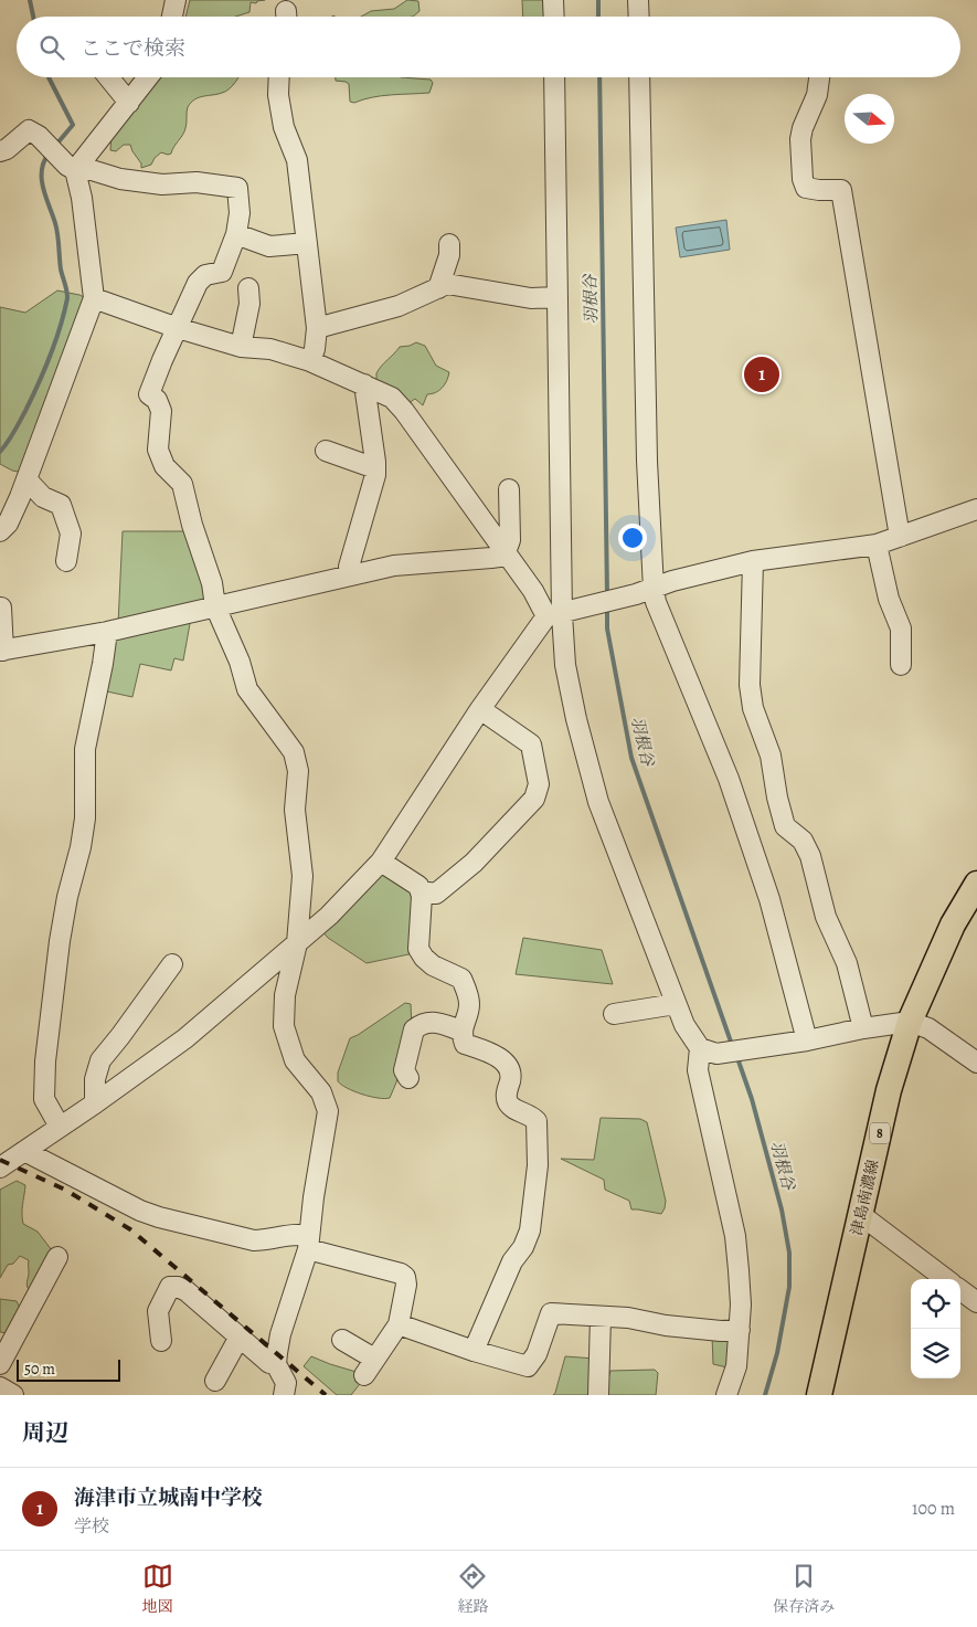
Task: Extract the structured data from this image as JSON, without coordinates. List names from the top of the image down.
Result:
{
  "streets": {
    "main road": ["8", "津島南濃線"]
  },
  "water": ["羽根谷"],
  "scale_bar": "50 m",
  "north": "right",
  "page": {
    "search": "ここで検索",
    "pins": "1",
    "scale": "50 m",
    "heading": "周辺",
    "list": [
      {
        "mark": "1",
        "name": "海津市立城南中学校",
        "note": "学校",
        "value": "100 m"
      }
    ],
    "nav": ["地図", "経路", "保存済み"]
  }
}
